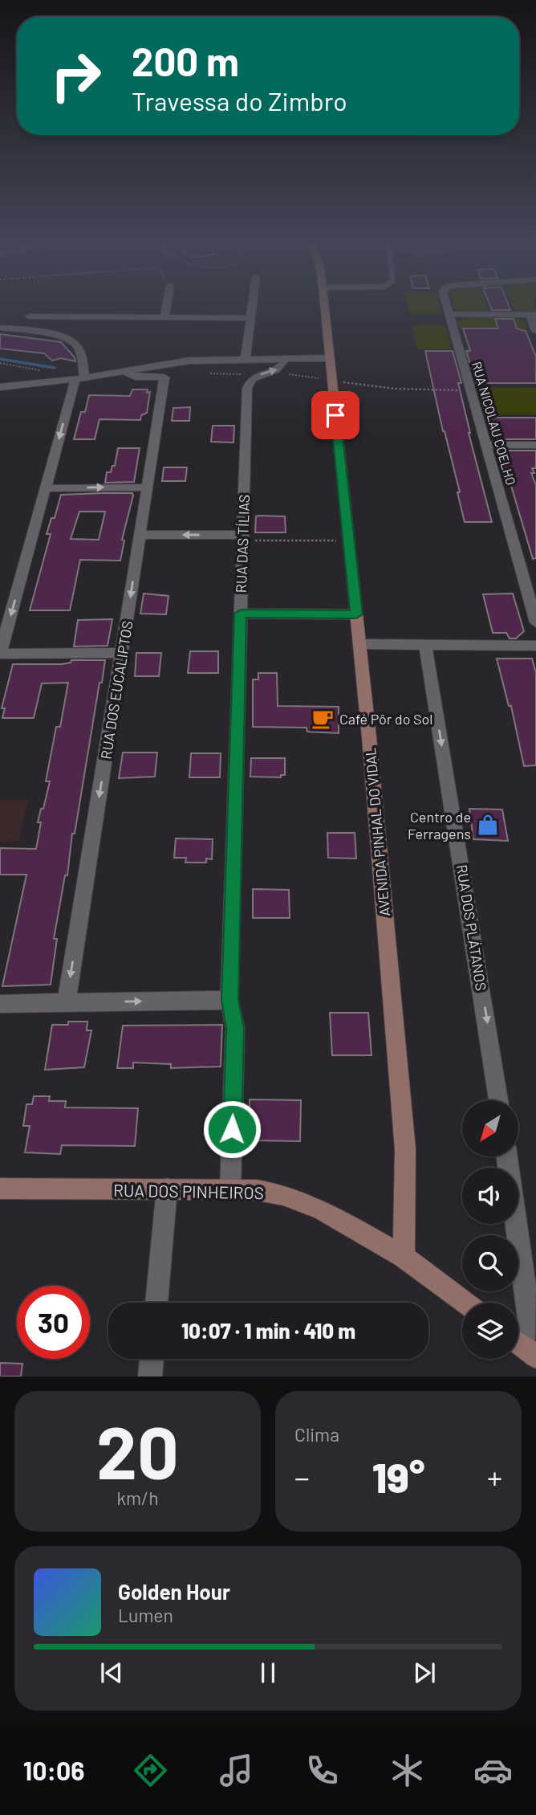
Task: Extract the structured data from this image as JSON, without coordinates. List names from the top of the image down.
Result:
{
  "streets": {
    "street": [
      "RUA NICOLAU COELHO",
      "RUA DAS TÍLIAS",
      "RUA DOS EUCALIPTOS",
      "AVENIDA PINHAL DO VIDAL",
      "RUA DOS PLÁTANOS",
      "RUA DOS PINHEIROS"
    ]
  },
  "crossings": [
    ["RUA DAS TÍLIAS", "RUA DOS PINHEIROS"],
    ["AVENIDA PINHAL DO VIDAL", "RUA DOS PINHEIROS"]
  ],
  "one_way": ["RUA DOS EUCALIPTOS", "RUA DOS PLÁTANOS"],
  "places": {
    "cafe": ["Café Pôr do Sol"],
    "shop": ["Centro de Ferragens"]
  },
  "north": "bottom left",
  "page": {
    "turn": ["200 m", "Travessa do Zimbro"],
    "limit": "30",
    "trip": "10:07 · 1 min · 410 m",
    "tile": [
      ["20", "km/h"],
      "Clima"
    ],
    "heat": ["−", "19°", "+"],
    "song": ["Golden Hour", "Lumen"],
    "tabs": "10:06"
  }
}
